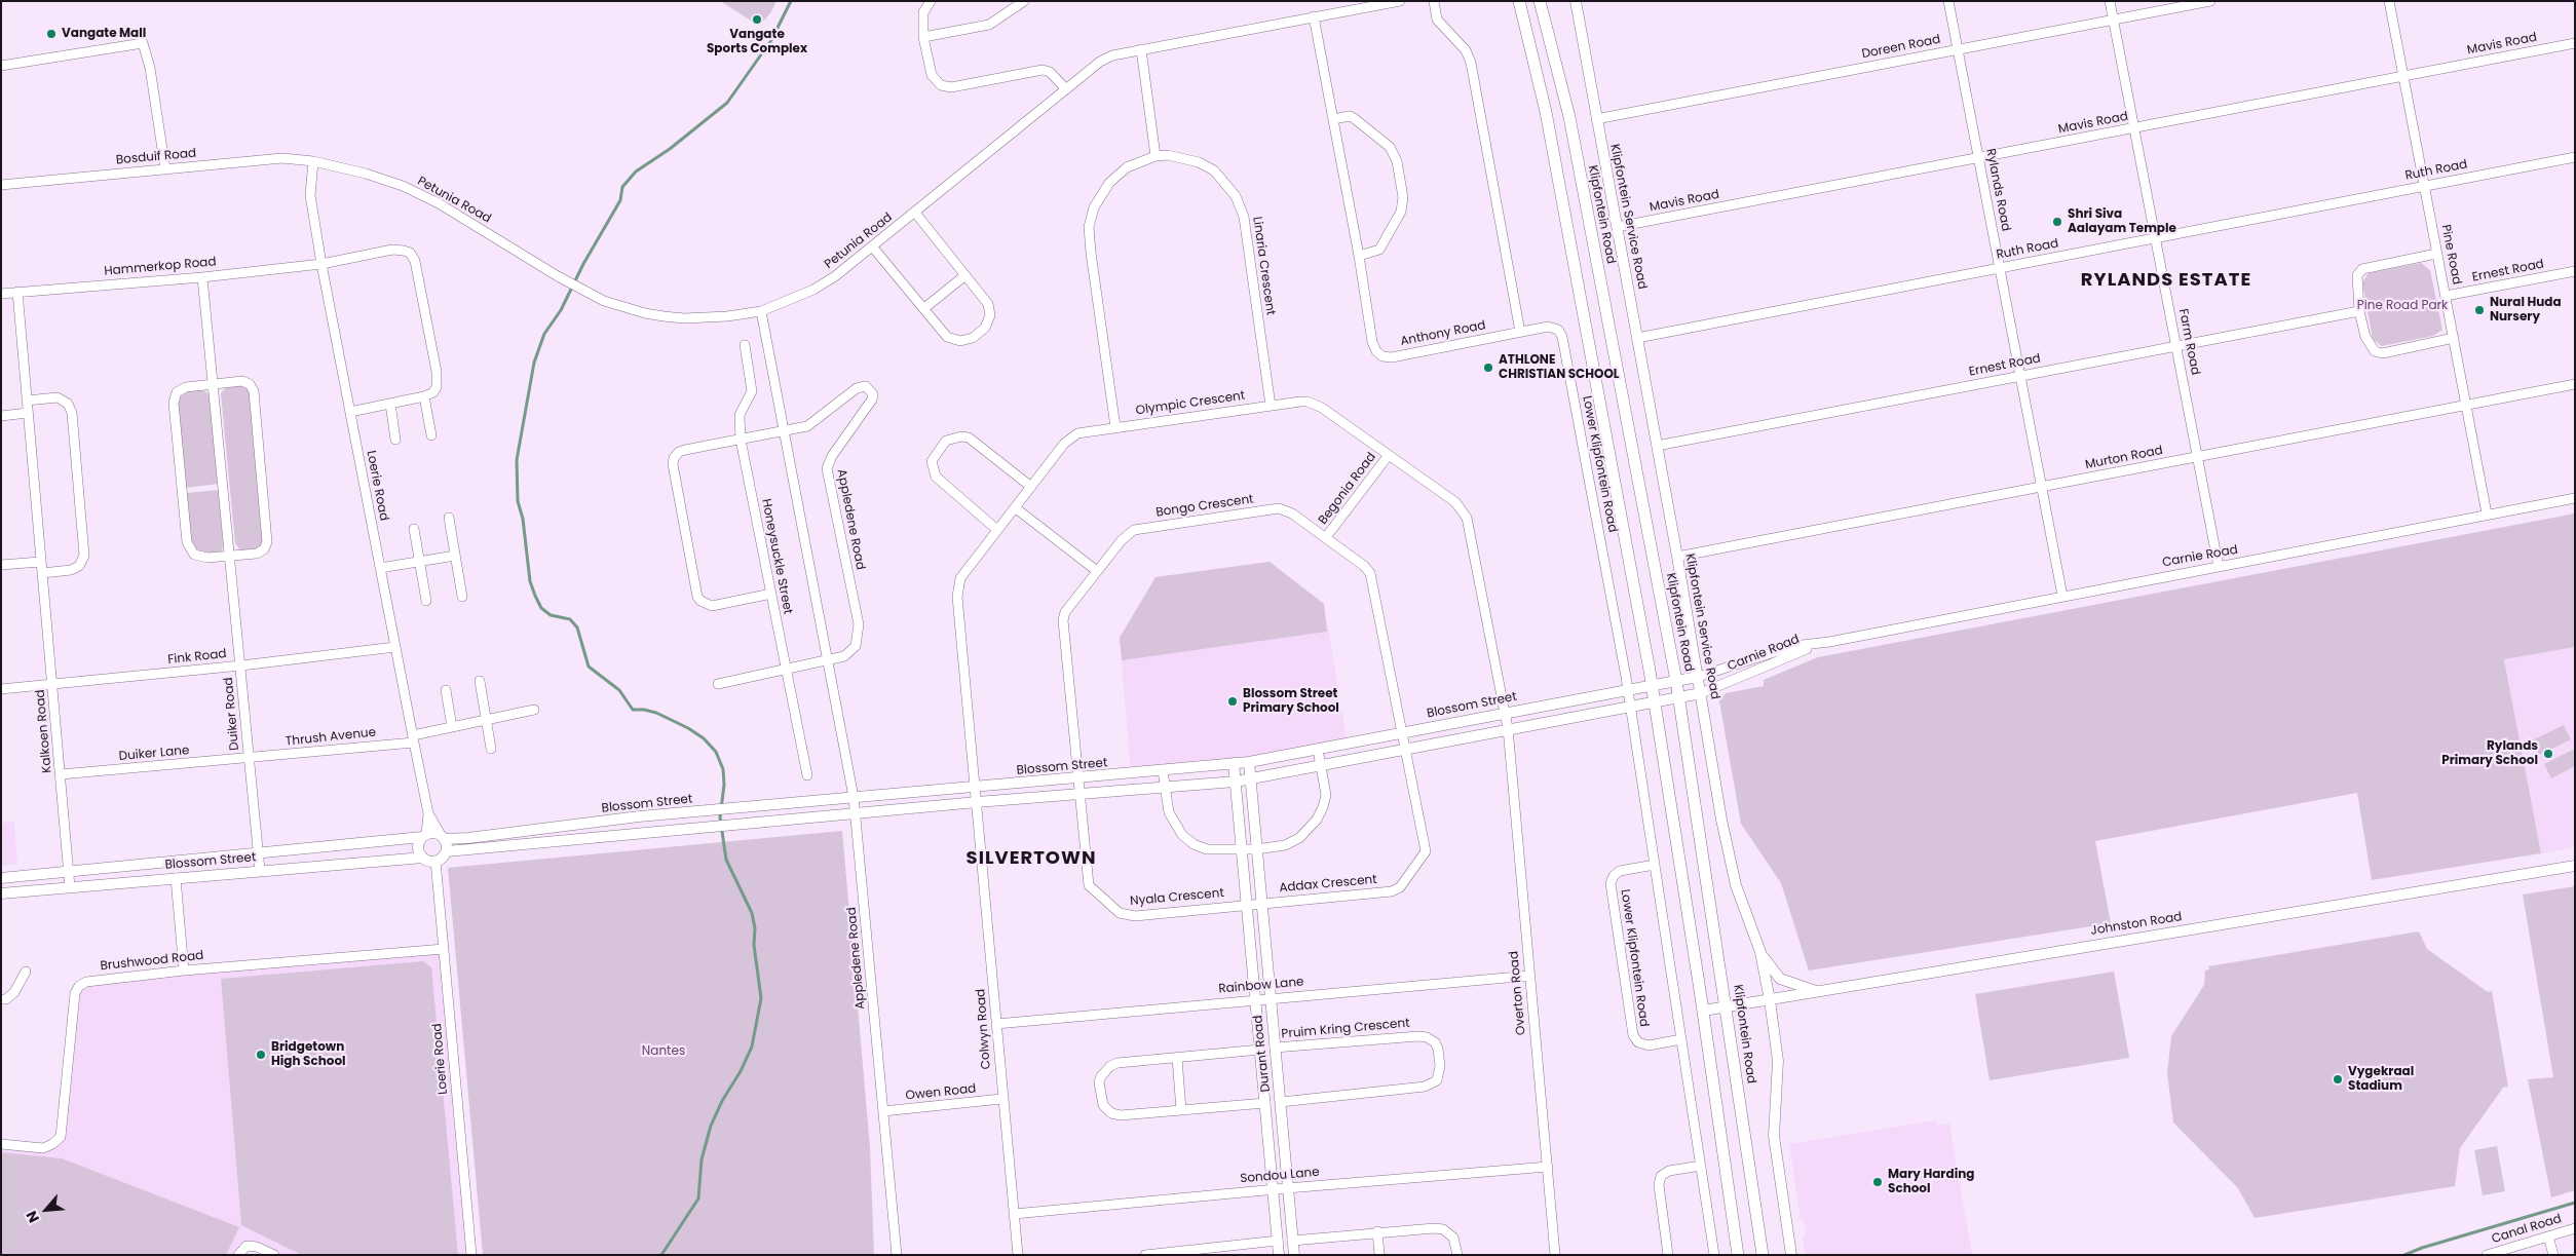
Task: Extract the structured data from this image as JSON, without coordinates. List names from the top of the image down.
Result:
{
  "streets": {
    "main road": ["Klipfontein Road"],
    "street": [
      "Mavis Road",
      "Doreen Road",
      "Bosduif Road",
      "Ruth Road",
      "Rylands Road",
      "Petunia Road",
      "Klipfontein Service Road",
      "Pine Road",
      "Linaria Crescent",
      "Hammerkop Road",
      "Ernest Road",
      "Anthony Road",
      "Farm Road",
      "Olympic Crescent",
      "Murton Road",
      "Lower Klipfontein Road",
      "Loerie Road",
      "Begonia Road",
      "Bongo Crescent",
      "Appledene Road",
      "Honeysuckle Street",
      "Carnie Road",
      "Fink Road",
      "Blossom Street",
      "Duiker Road",
      "Kalkoen Road",
      "Thrush Avenue",
      "Duiker Lane",
      "Addax Crescent",
      "Nyala Crescent",
      "Johnston Road",
      "Brushwood Road",
      "Rainbow Lane",
      "Overton Road",
      "Colwyn Road",
      "Pruim Kring Crescent",
      "Durant Road",
      "Owen Road",
      "Sondou Lane",
      "Canal Road"
    ]
  },
  "crossings": [
    ["Mavis Road", "Rylands Road"],
    ["Mavis Road", "Klipfontein Service Road"],
    ["Mavis Road", "Pine Road"],
    ["Mavis Road", "Farm Road"],
    ["Doreen Road", "Rylands Road"],
    ["Doreen Road", "Klipfontein Service Road"],
    ["Doreen Road", "Farm Road"],
    ["Bosduif Road", "Petunia Road"],
    ["Bosduif Road", "Loerie Road"],
    ["Ruth Road", "Rylands Road"],
    ["Ruth Road", "Klipfontein Service Road"],
    ["Ruth Road", "Pine Road"],
    ["Ruth Road", "Farm Road"],
    ["Rylands Road", "Ernest Road"],
    ["Rylands Road", "Murton Road"],
    ["Rylands Road", "Carnie Road"],
    ["Petunia Road", "Anthony Road"],
    ["Petunia Road", "Loerie Road"],
    ["Petunia Road", "Appledene Road"],
    ["Klipfontein Road", "Carnie Road"],
    ["Klipfontein Road", "Blossom Street"],
    ["Klipfontein Road", "Johnston Road"],
    ["Klipfontein Service Road", "Ernest Road"],
    ["Klipfontein Service Road", "Murton Road"],
    ["Klipfontein Service Road", "Carnie Road"],
    ["Klipfontein Service Road", "Johnston Road"],
    ["Pine Road", "Ernest Road"],
    ["Pine Road", "Murton Road"],
    ["Pine Road", "Carnie Road"],
    ["Linaria Crescent", "Olympic Crescent"],
    ["Hammerkop Road", "Loerie Road"],
    ["Hammerkop Road", "Duiker Road"],
    ["Hammerkop Road", "Kalkoen Road"],
    ["Ernest Road", "Farm Road"],
    ["Anthony Road", "Lower Klipfontein Road"],
    ["Farm Road", "Murton Road"],
    ["Farm Road", "Carnie Road"],
    ["Olympic Crescent", "Begonia Road"],
    ["Olympic Crescent", "Blossom Street"],
    ["Olympic Crescent", "Overton Road"],
    ["Olympic Crescent", "Colwyn Road"],
    ["Lower Klipfontein Road", "Blossom Street"],
    ["Loerie Road", "Fink Road"],
    ["Loerie Road", "Blossom Street"],
    ["Loerie Road", "Thrush Avenue"],
    ["Loerie Road", "Brushwood Road"],
    ["Begonia Road", "Bongo Crescent"],
    ["Bongo Crescent", "Blossom Street"],
    ["Bongo Crescent", "Addax Crescent"],
    ["Bongo Crescent", "Nyala Crescent"],
    ["Appledene Road", "Blossom Street"],
    ["Appledene Road", "Owen Road"],
    ["Carnie Road", "Blossom Street"],
    ["Fink Road", "Duiker Road"],
    ["Fink Road", "Kalkoen Road"],
    ["Blossom Street", "Duiker Road"],
    ["Blossom Street", "Kalkoen Road"],
    ["Blossom Street", "Addax Crescent"],
    ["Blossom Street", "Nyala Crescent"],
    ["Blossom Street", "Overton Road"],
    ["Blossom Street", "Colwyn Road"],
    ["Blossom Street", "Durant Road"],
    ["Duiker Road", "Thrush Avenue"],
    ["Duiker Road", "Duiker Lane"],
    ["Kalkoen Road", "Duiker Lane"],
    ["Thrush Avenue", "Duiker Lane"],
    ["Addax Crescent", "Nyala Crescent"],
    ["Addax Crescent", "Durant Road"],
    ["Nyala Crescent", "Durant Road"],
    ["Rainbow Lane", "Overton Road"],
    ["Rainbow Lane", "Colwyn Road"],
    ["Rainbow Lane", "Durant Road"],
    ["Overton Road", "Sondou Lane"],
    ["Colwyn Road", "Owen Road"],
    ["Colwyn Road", "Sondou Lane"],
    ["Pruim Kring Crescent", "Durant Road"],
    ["Durant Road", "Sondou Lane"]
  ],
  "districts": ["RYLANDS ESTATE", "SILVERTOWN"],
  "parks": ["Pine Road Park", "Nantes"],
  "places": [
    "Vangate Sports Complex",
    "Vangate Mall",
    "Shri Siva Aalayam Temple",
    "Nural Huda Nursery",
    "ATHLONE CHRISTIAN SCHOOL",
    "Blossom Street Primary School",
    "Rylands Primary School",
    "Bridgetown High School",
    "Vygekraal Stadium",
    "Mary Harding School"
  ],
  "north": "bottom left"
}
